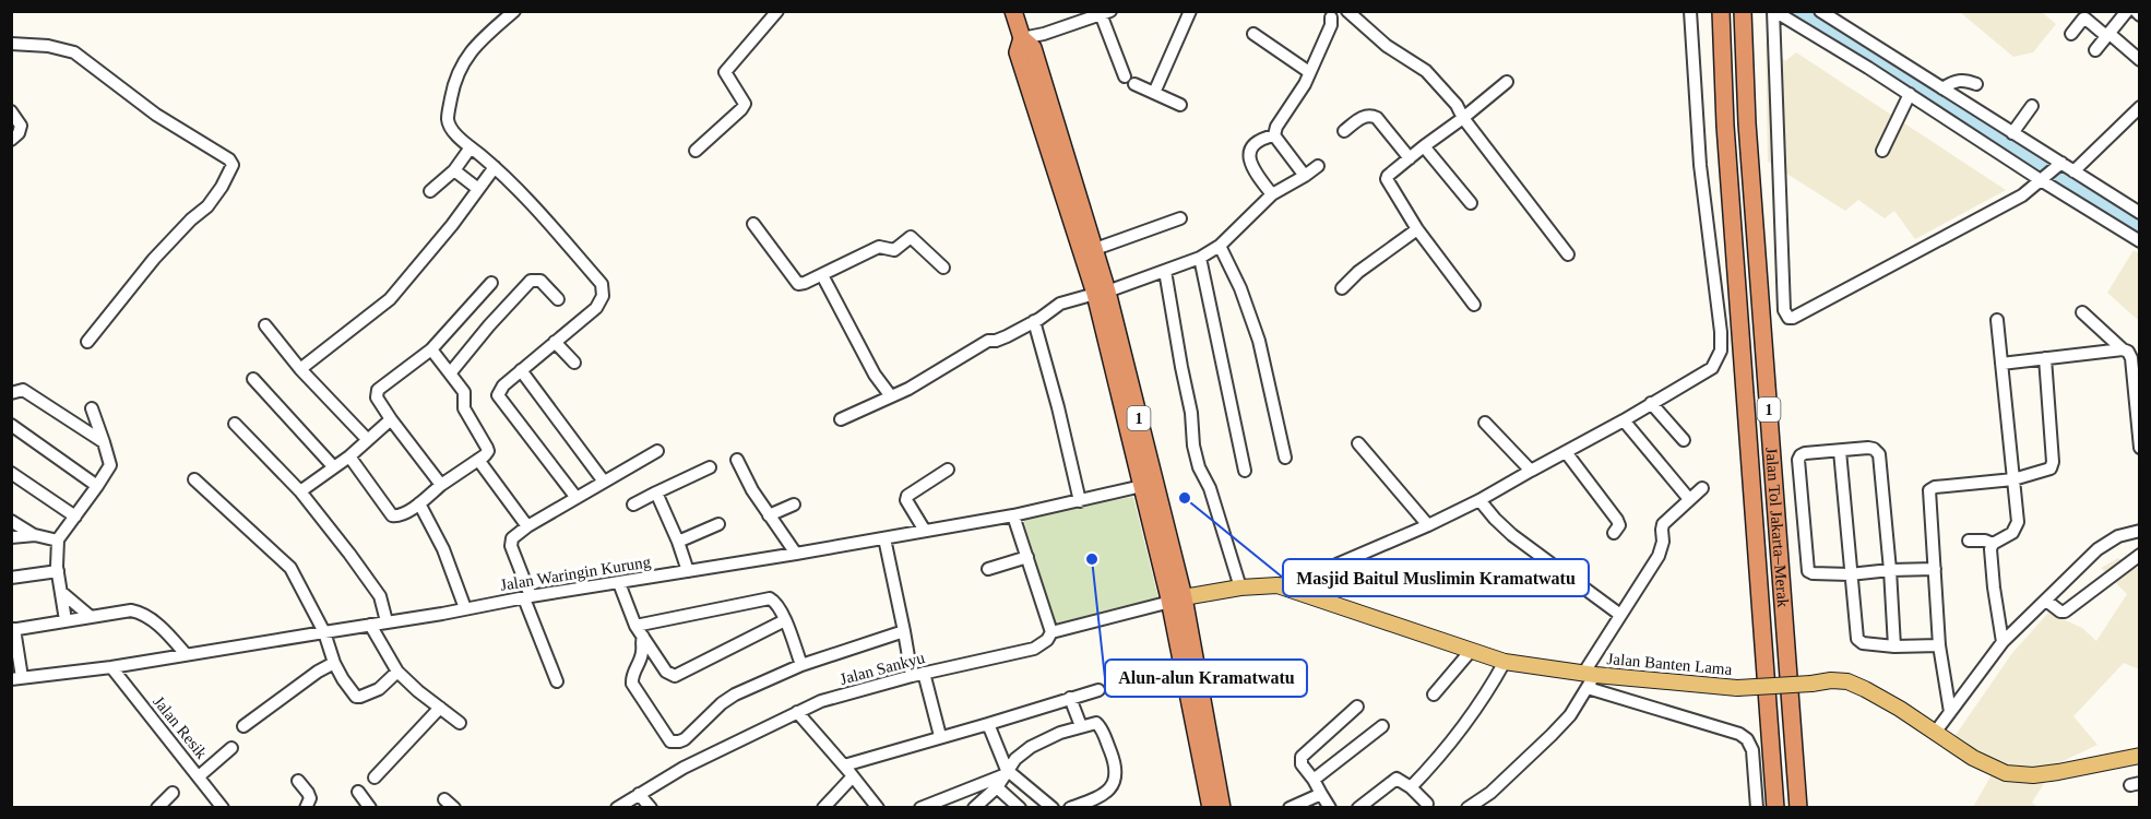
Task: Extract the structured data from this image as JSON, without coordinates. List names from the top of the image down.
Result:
{
  "streets": {
    "highway": ["1", "Jalan Tol Jakarta–Merak"],
    "main road": ["Jalan Banten Lama"],
    "street": ["Jalan Waringin Kurung", "Jalan Sankyu", "Jalan Resik"]
  },
  "crossings": [
    ["1", "Jalan Waringin Kurung"],
    ["1", "Jalan Banten Lama"],
    ["1", "Jalan Sankyu"],
    ["Jalan Waringin Kurung", "Jalan Resik"],
    ["Jalan Banten Lama", "Jalan Sankyu"]
  ],
  "places": ["Masjid Baitul Muslimin Kramatwatu", "Alun-alun Kramatwatu"]
}
